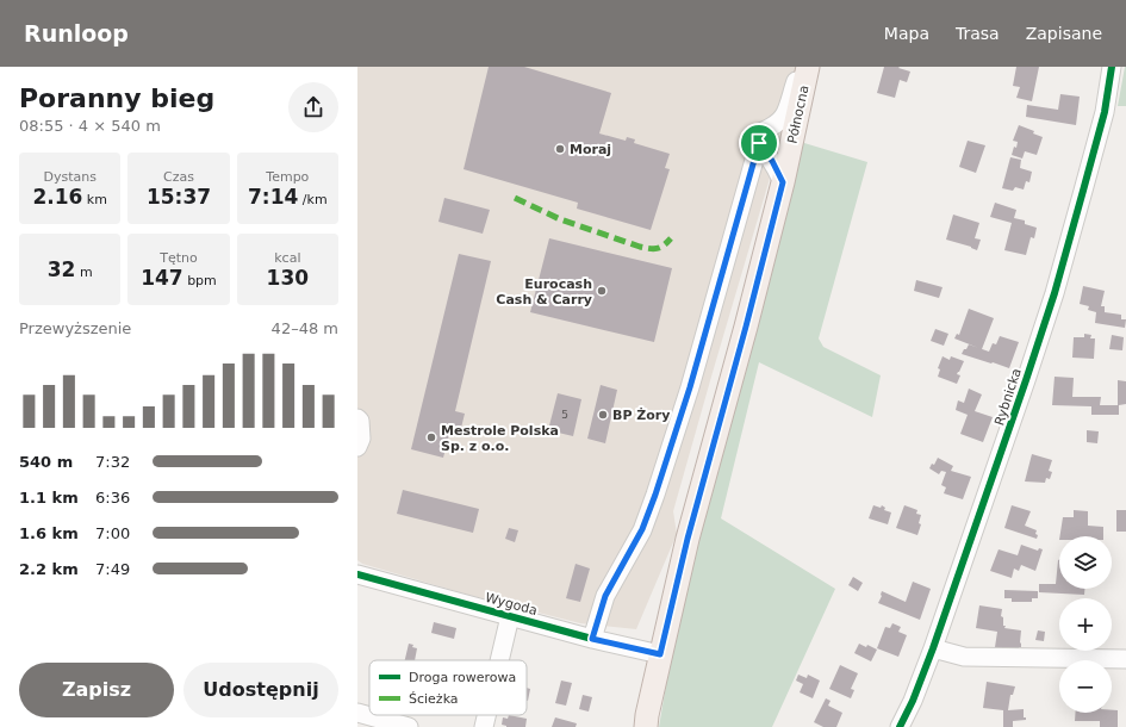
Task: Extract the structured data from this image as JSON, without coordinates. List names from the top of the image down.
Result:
{
  "streets": {
    "main road": ["Północna"],
    "street": ["Rybnicka", "Wygoda"]
  },
  "crossings": [
    ["Północna", "Wygoda"]
  ],
  "places": [
    "Moraj",
    "Eurocash Cash & Carry",
    "BP Żory",
    "Mestrole Polska Sp. z o.o."
  ],
  "house_numbers": ["5"],
  "legend": ["Droga rowerowa", "Ścieżka"],
  "page": {
    "header": "Runloop",
    "nav": ["Mapa", "Trasa", "Zapisane"],
    "heading": ["Poranny bieg", "08:55 · 4 × 540 m"],
    "stats": [
      ["Dystans", "2.16 km"],
      ["Czas", "15:37"],
      ["Tempo", "7:14 /km"],
      ["32 m"],
      ["Tętno", "147 bpm"],
      ["kcal", "130"]
    ],
    "chart": ["Przewyższenie", "42–48 m"],
    "list": [
      {
        "name": "540 m",
        "note": "7:32"
      },
      {
        "name": "1.1 km",
        "note": "6:36"
      },
      {
        "name": "1.6 km",
        "note": "7:00"
      },
      {
        "name": "2.2 km",
        "note": "7:49"
      }
    ],
    "map_buttons": ["+", "−"],
    "buttons": ["Zapisz", "Udostępnij"]
  }
}
